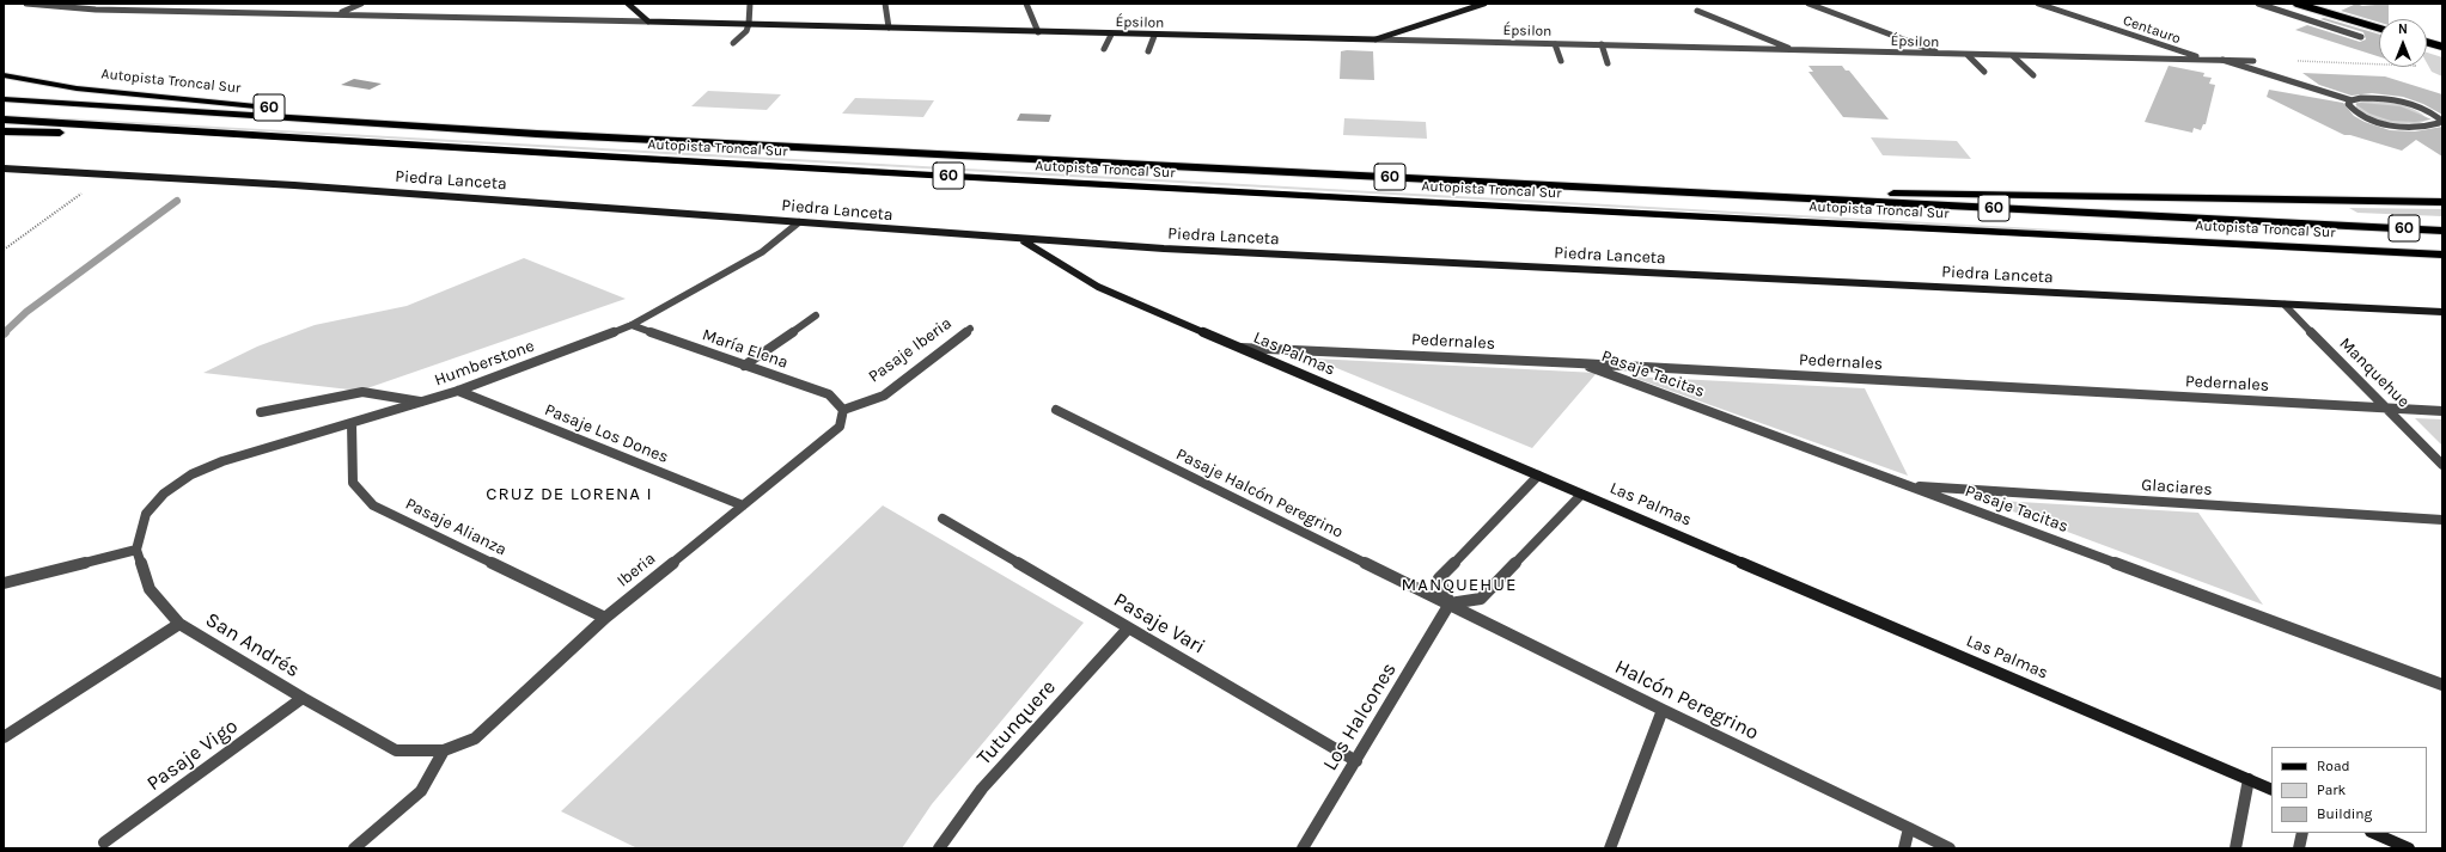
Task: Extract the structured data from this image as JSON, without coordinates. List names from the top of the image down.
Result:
{
  "streets": {
    "highway": ["Autopista Troncal Sur", "60"],
    "street": [
      "Épsilon",
      "Centauro",
      "Piedra Lanceta",
      "Pedernales",
      "María Elena",
      "Pasaje Iberia",
      "Las Palmas",
      "Humberstone",
      "Manquehue",
      "Pasaje Tacitas",
      "Pasaje Los Dones",
      "Glaciares",
      "Pasaje Halcón Peregrino",
      "Pasaje Alianza",
      "Iberia",
      "Pasaje Vari",
      "San Andrés",
      "Halcón Peregrino",
      "Los Halcones",
      "Tutunquere",
      "Pasaje Vigo"
    ]
  },
  "crossings": [
    ["Épsilon", "Centauro"],
    ["Piedra Lanceta", "Las Palmas"],
    ["Piedra Lanceta", "Humberstone"],
    ["Piedra Lanceta", "Manquehue"],
    ["Pedernales", "Las Palmas"],
    ["Pedernales", "Manquehue"],
    ["Pedernales", "Pasaje Tacitas"],
    ["María Elena", "Pasaje Iberia"],
    ["María Elena", "Humberstone"],
    ["María Elena", "Iberia"],
    ["Pasaje Iberia", "Iberia"],
    ["Humberstone", "Pasaje Los Dones"],
    ["Humberstone", "Pasaje Alianza"],
    ["Humberstone", "San Andrés"],
    ["Pasaje Tacitas", "Glaciares"],
    ["Pasaje Los Dones", "Iberia"],
    ["Pasaje Halcón Peregrino", "Halcón Peregrino"],
    ["Pasaje Halcón Peregrino", "Los Halcones"],
    ["Pasaje Alianza", "Iberia"],
    ["Iberia", "San Andrés"],
    ["Pasaje Vari", "Los Halcones"],
    ["Pasaje Vari", "Tutunquere"],
    ["San Andrés", "Pasaje Vigo"],
    ["Halcón Peregrino", "Los Halcones"]
  ],
  "districts": ["CRUZ DE LORENA I", "MANQUEHUE"],
  "legend": ["Road", "Park", "Building"],
  "north": "top"
}
